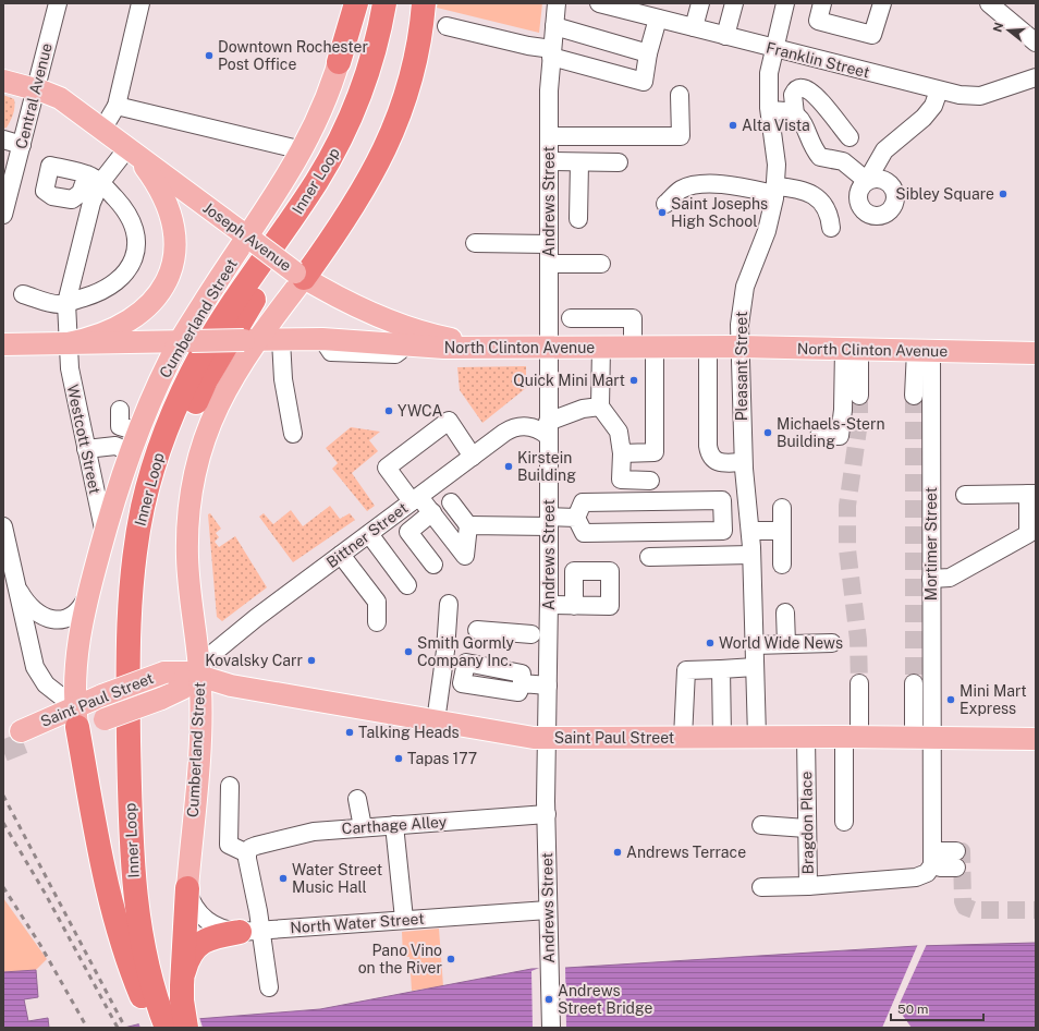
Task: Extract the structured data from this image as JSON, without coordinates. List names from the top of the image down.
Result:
{
  "streets": {
    "highway": ["Inner Loop"],
    "main road": [
      "Joseph Avenue",
      "Cumberland Street",
      "North Clinton Avenue",
      "Saint Paul Street"
    ],
    "street": [
      "Franklin Street",
      "Central Avenue",
      "Andrews Street",
      "Pleasant Street",
      "Westcott Street",
      "Bittner Street",
      "Mortimer Street",
      "Bragdon Place",
      "Carthage Alley",
      "North Water Street"
    ]
  },
  "crossings": [
    ["Franklin Street", "Pleasant Street"],
    ["Central Avenue", "Joseph Avenue"],
    ["Andrews Street", "North Clinton Avenue"],
    ["Andrews Street", "Bittner Street"],
    ["Andrews Street", "Saint Paul Street"],
    ["Andrews Street", "Carthage Alley"],
    ["Andrews Street", "North Water Street"],
    ["Joseph Avenue", "Cumberland Street"],
    ["Joseph Avenue", "North Clinton Avenue"],
    ["Joseph Avenue", "Westcott Street"],
    ["Cumberland Street", "North Clinton Avenue"],
    ["Cumberland Street", "Westcott Street"],
    ["Cumberland Street", "Bittner Street"],
    ["Cumberland Street", "Saint Paul Street"],
    ["Cumberland Street", "North Water Street"],
    ["North Clinton Avenue", "Pleasant Street"],
    ["North Clinton Avenue", "Westcott Street"],
    ["North Clinton Avenue", "Mortimer Street"],
    ["Pleasant Street", "Saint Paul Street"],
    ["Bittner Street", "Saint Paul Street"],
    ["Mortimer Street", "Saint Paul Street"],
    ["Saint Paul Street", "Bragdon Place"]
  ],
  "places": [
    "Downtown Rochester Post Office",
    "Alta Vista",
    "Sibley Square",
    "Saint Josephs High School",
    "Quick Mini Mart",
    "YWCA",
    "Michaels-Stern Building",
    "Kirstein Building",
    "World Wide News",
    "Smith Gormly Company Inc.",
    "Kovalsky Carr",
    "Mini Mart Express",
    "Talking Heads",
    "Tapas 177",
    "Andrews Terrace",
    "Water Street Music Hall",
    "Pano Vino on the River",
    "Andrews Street Bridge"
  ],
  "scale_bar": "50 m",
  "north": "left"
}
